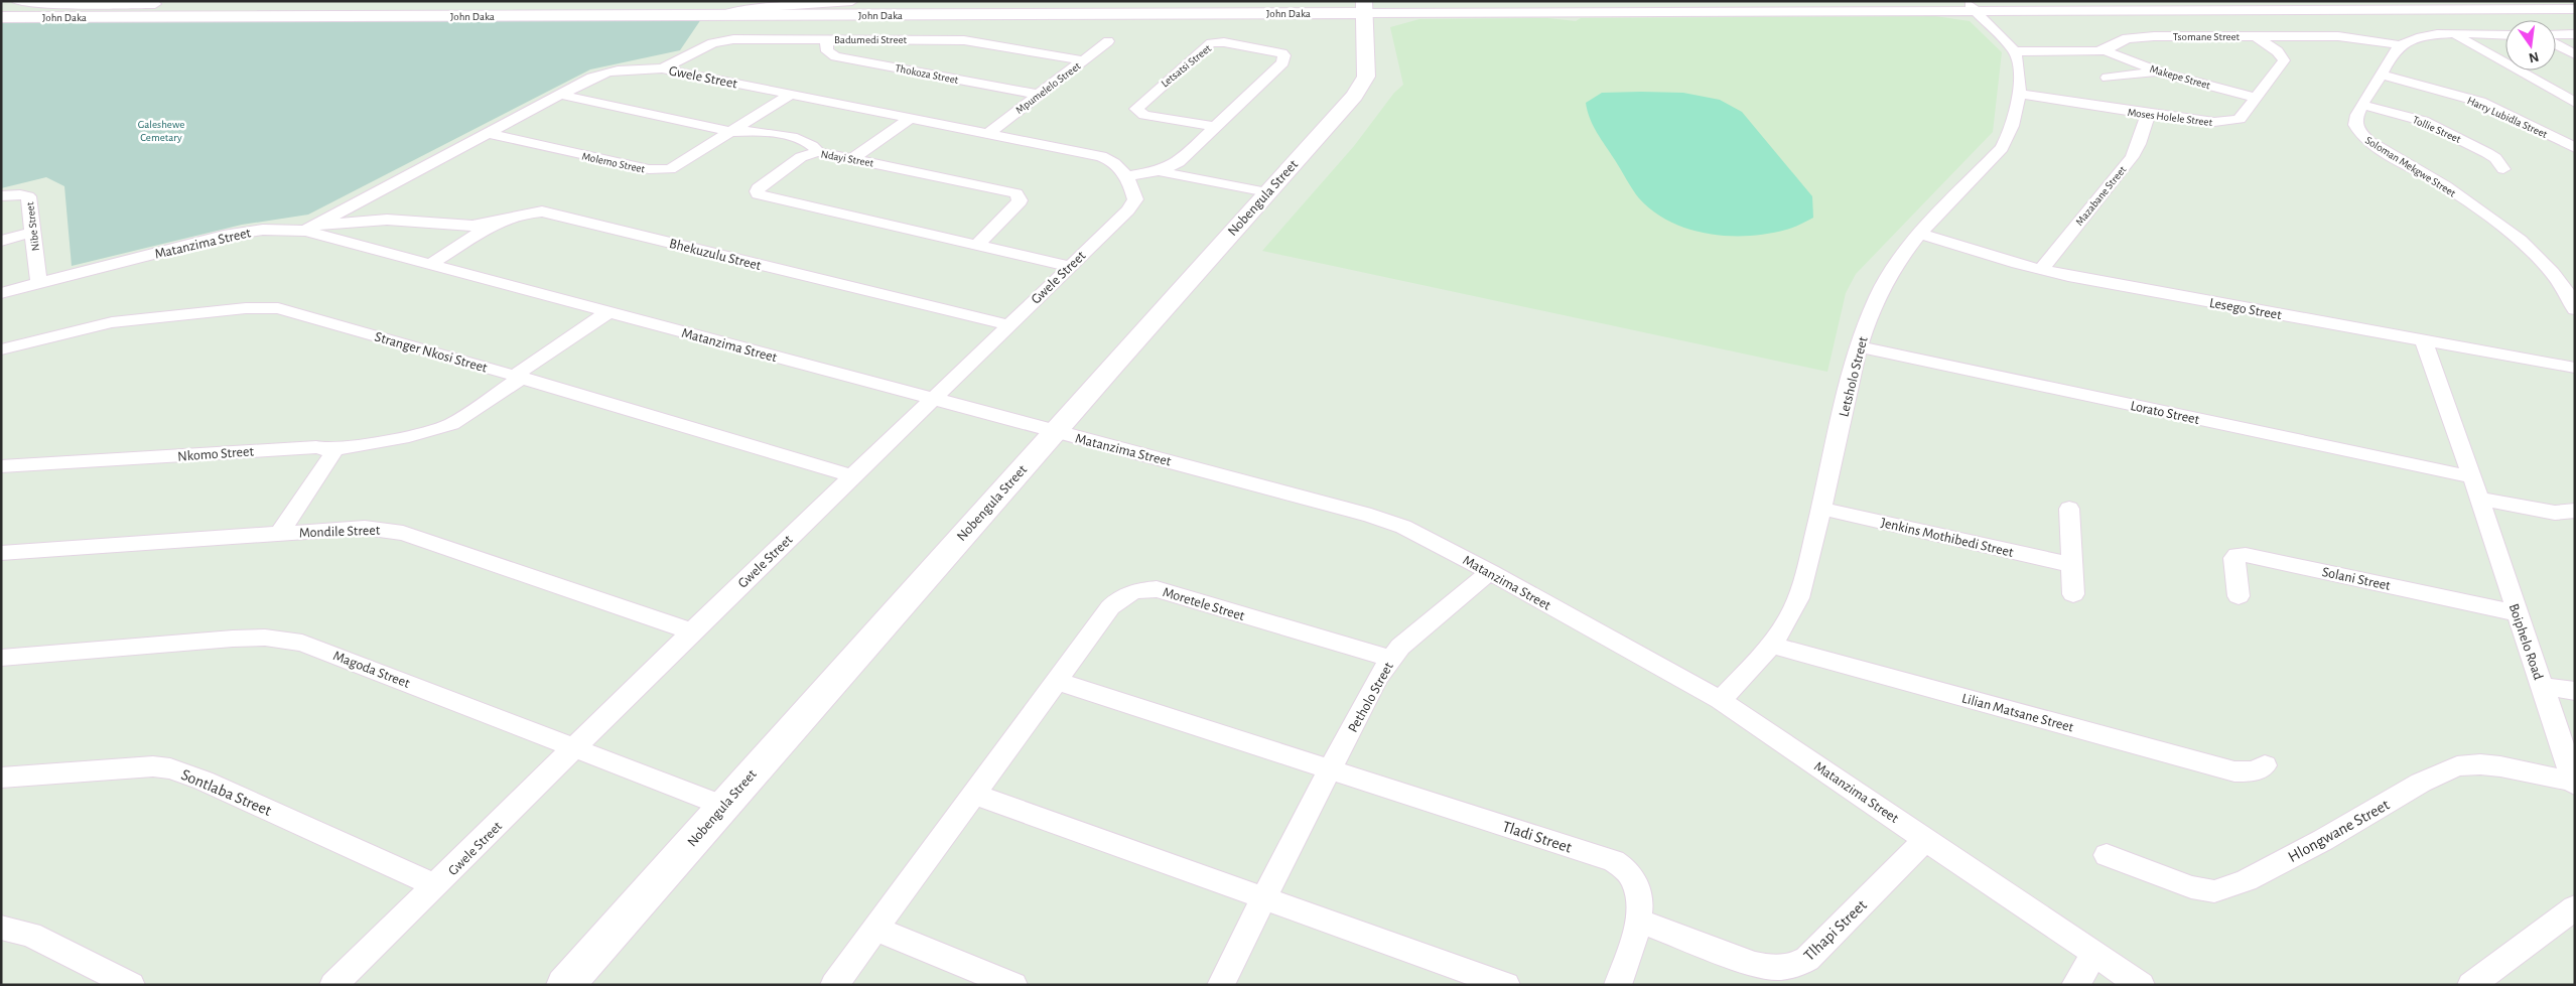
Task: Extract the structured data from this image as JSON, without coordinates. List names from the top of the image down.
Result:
{
  "streets": {
    "street": [
      "John Daka",
      "Tsomane Street",
      "Badumedi Street",
      "Letsatsi Street",
      "Thokoza Street",
      "Gwele Street",
      "Makepe Street",
      "Mpumelelo Street",
      "Moses Holele Street",
      "Harry Lubidla Street",
      "Tollie Street",
      "Ndayi Street",
      "Molemo Street",
      "Soloman Mekgwe Street",
      "Mazabane Street",
      "Nobengula Street",
      "Nibe Street",
      "Matanzima Street",
      "Bhekuzulu Street",
      "Lesego Street",
      "Stranger Nkosi Street",
      "Letsholo Street",
      "Lorato Street",
      "Nkomo Street",
      "Mondile Street",
      "Jenkins Mothibedi Street",
      "Solani Street",
      "Moretele Street",
      "Boiphelo Road",
      "Magoda Street",
      "Petholo Street",
      "Lilian Matsane Street",
      "Sontlaba Street",
      "Hlongwane Street",
      "Tladi Street",
      "Tlhapi Street"
    ]
  },
  "crossings": [
    ["John Daka", "Nobengula Street"],
    ["Tsomane Street", "Makepe Street"],
    ["Tsomane Street", "Moses Holele Street"],
    ["Tsomane Street", "Soloman Mekgwe Street"],
    ["Tsomane Street", "Letsholo Street"],
    ["Badumedi Street", "Thokoza Street"],
    ["Badumedi Street", "Gwele Street"],
    ["Badumedi Street", "Mpumelelo Street"],
    ["Letsatsi Street", "Gwele Street"],
    ["Letsatsi Street", "Nobengula Street"],
    ["Thokoza Street", "Mpumelelo Street"],
    ["Gwele Street", "Mpumelelo Street"],
    ["Gwele Street", "Ndayi Street"],
    ["Gwele Street", "Molemo Street"],
    ["Gwele Street", "Matanzima Street"],
    ["Gwele Street", "Bhekuzulu Street"],
    ["Gwele Street", "Stranger Nkosi Street"],
    ["Gwele Street", "Mondile Street"],
    ["Gwele Street", "Magoda Street"],
    ["Gwele Street", "Sontlaba Street"],
    ["Makepe Street", "Moses Holele Street"],
    ["Moses Holele Street", "Mazabane Street"],
    ["Moses Holele Street", "Letsholo Street"],
    ["Harry Lubidla Street", "Soloman Mekgwe Street"],
    ["Tollie Street", "Soloman Mekgwe Street"],
    ["Mazabane Street", "Lesego Street"],
    ["Nobengula Street", "Matanzima Street"],
    ["Nobengula Street", "Magoda Street"],
    ["Nibe Street", "Matanzima Street"],
    ["Matanzima Street", "Bhekuzulu Street"],
    ["Matanzima Street", "Letsholo Street"],
    ["Matanzima Street", "Nkomo Street"],
    ["Matanzima Street", "Petholo Street"],
    ["Matanzima Street", "Tlhapi Street"],
    ["Lesego Street", "Letsholo Street"],
    ["Lesego Street", "Boiphelo Road"],
    ["Stranger Nkosi Street", "Nkomo Street"],
    ["Letsholo Street", "Lorato Street"],
    ["Letsholo Street", "Jenkins Mothibedi Street"],
    ["Letsholo Street", "Lilian Matsane Street"],
    ["Lorato Street", "Boiphelo Road"],
    ["Solani Street", "Boiphelo Road"],
    ["Moretele Street", "Petholo Street"],
    ["Boiphelo Road", "Hlongwane Street"],
    ["Petholo Street", "Tladi Street"],
    ["Tladi Street", "Tlhapi Street"]
  ],
  "parks": ["Galeshewe Cemetary"],
  "north": "bottom"
}
